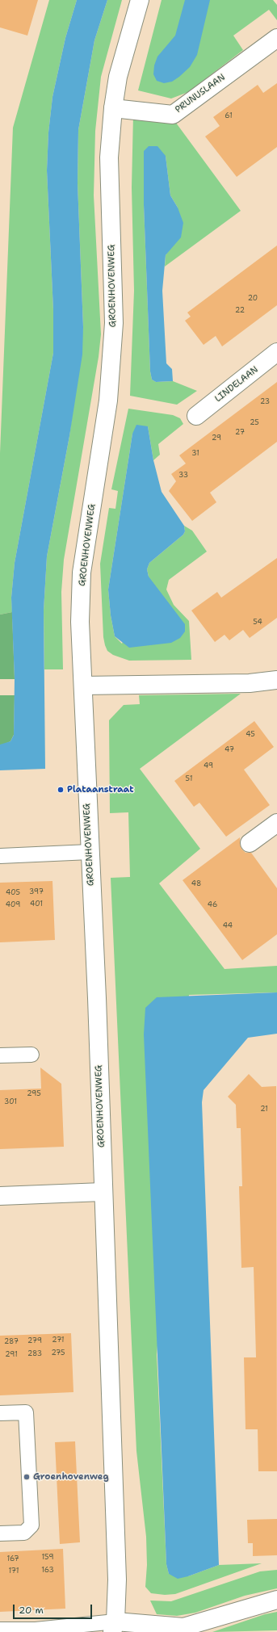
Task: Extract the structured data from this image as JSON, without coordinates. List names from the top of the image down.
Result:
{
  "streets": {
    "street": ["PRUNUSLAAN", "GROENHOVENWEG", "LINDELAAN"]
  },
  "crossings": [
    ["PRUNUSLAAN", "GROENHOVENWEG"]
  ],
  "places": ["Plataanstraat", "Groenhovenweg"],
  "house_numbers": [
    "61",
    "20",
    "22",
    "23",
    "25",
    "27",
    "29",
    "31",
    "33",
    "54",
    "45",
    "47",
    "49",
    "51",
    "48",
    "397",
    "405",
    "401",
    "409",
    "46",
    "44",
    "295",
    "301",
    "21",
    "271",
    "279",
    "287",
    "275",
    "283",
    "291",
    "159",
    "167",
    "163",
    "171"
  ],
  "scale_bar": "20 m"
}
